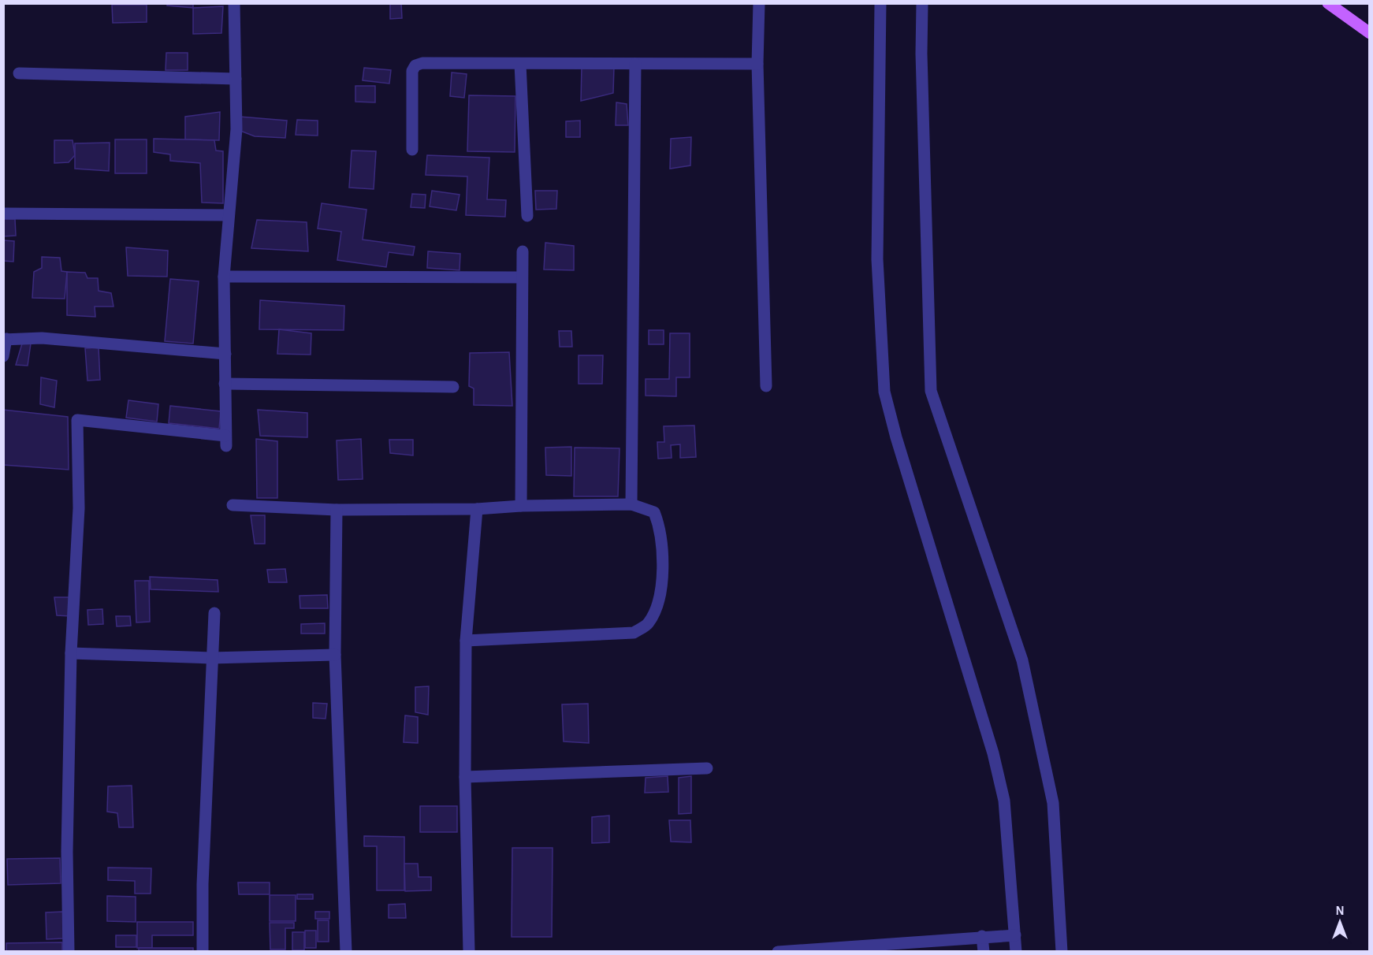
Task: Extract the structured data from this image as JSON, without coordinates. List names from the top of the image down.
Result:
{
  "north": "top"
}
